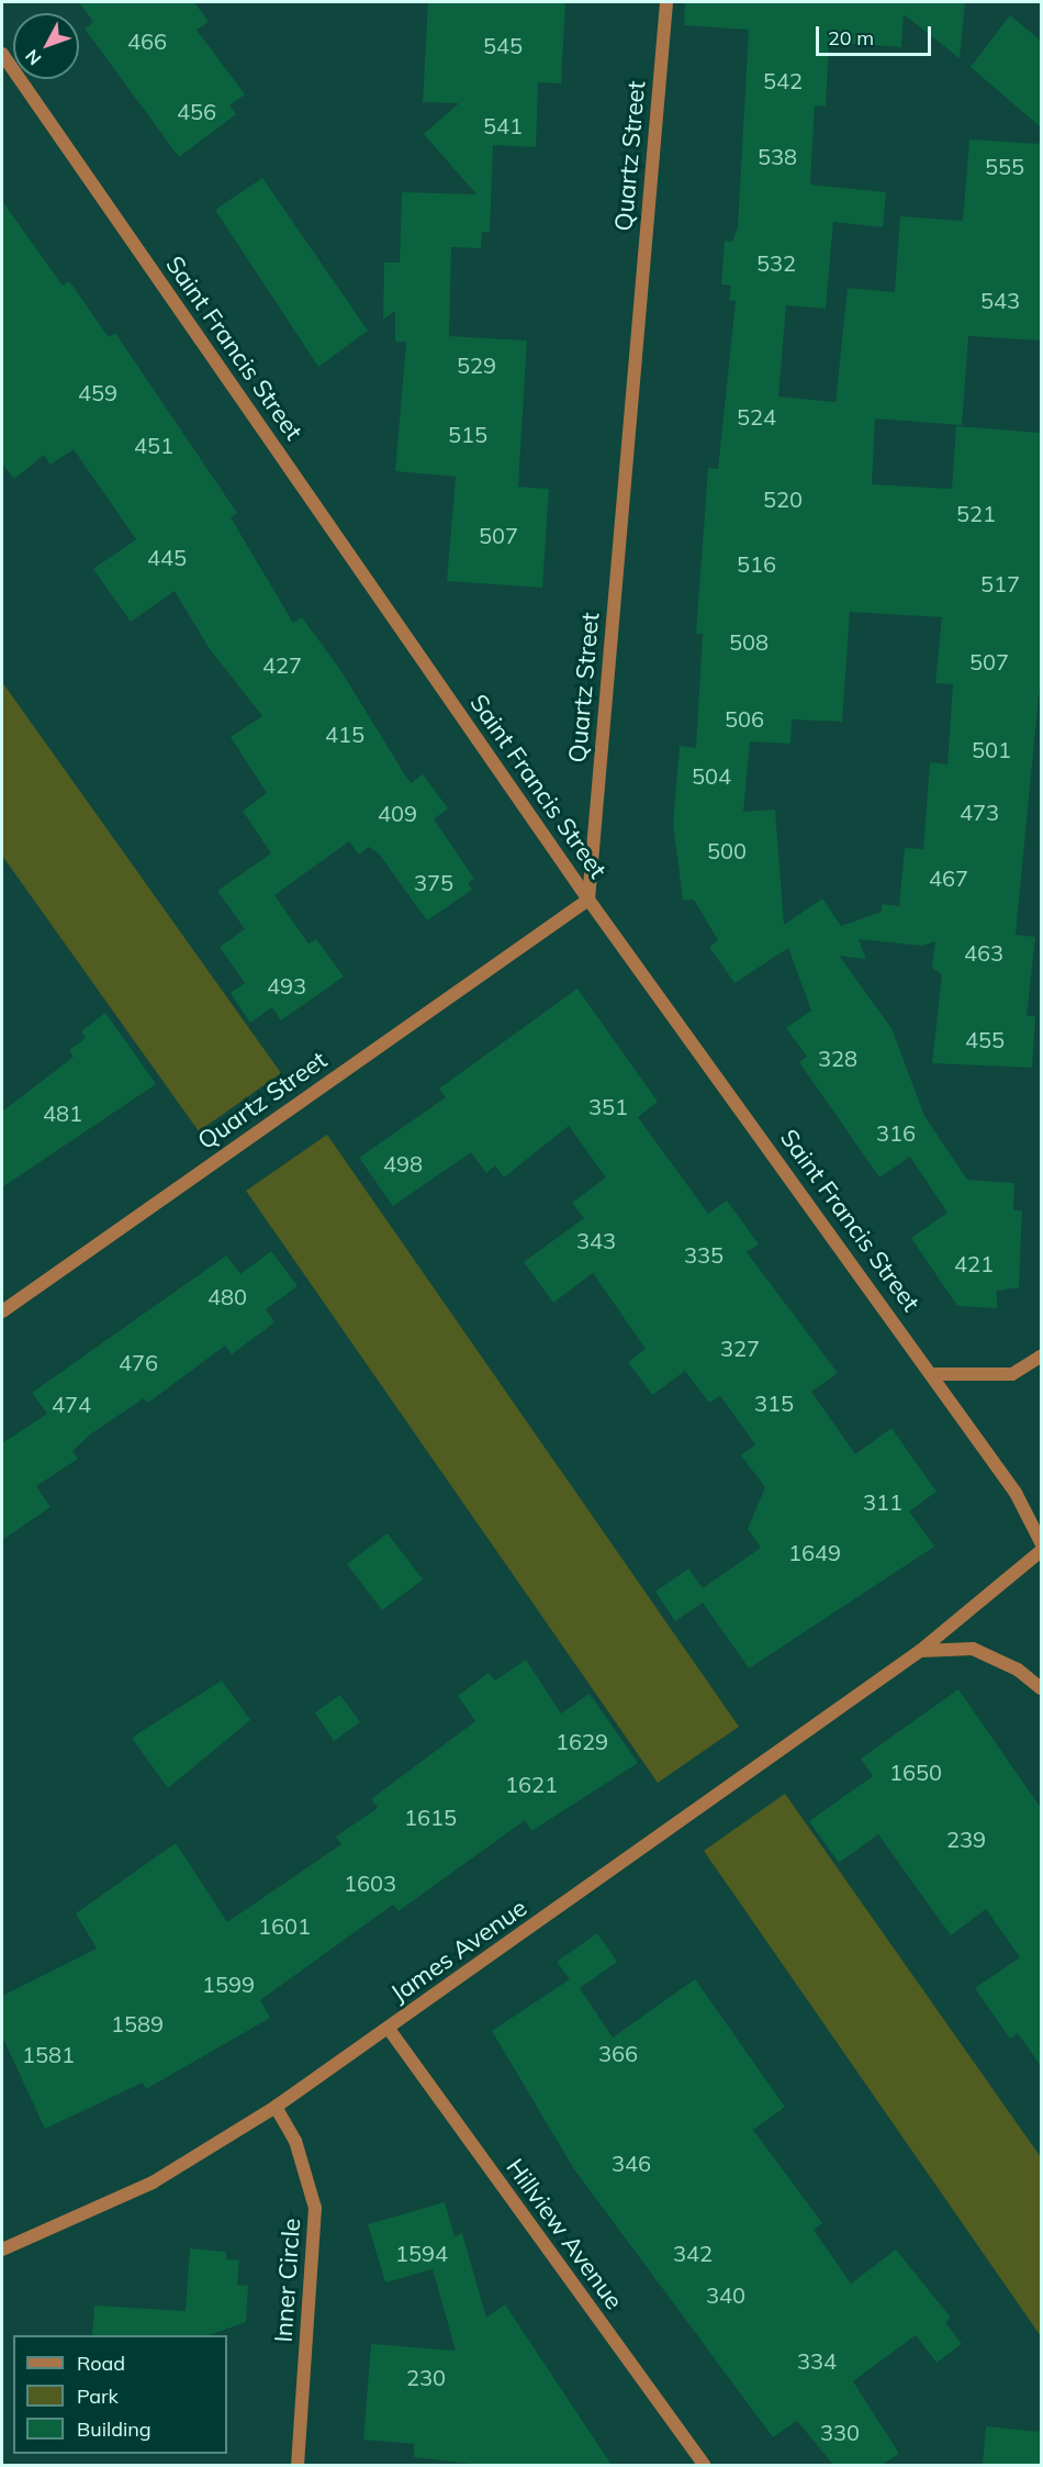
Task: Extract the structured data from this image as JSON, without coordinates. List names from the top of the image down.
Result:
{
  "streets": {
    "street": [
      "Quartz Street",
      "Saint Francis Street",
      "James Avenue",
      "Hillview Avenue",
      "Inner Circle"
    ]
  },
  "crossings": [
    ["Quartz Street", "Saint Francis Street"],
    ["James Avenue", "Hillview Avenue"],
    ["James Avenue", "Inner Circle"]
  ],
  "house_numbers": [
    "466",
    "545",
    "542",
    "456",
    "541",
    "538",
    "555",
    "532",
    "543",
    "529",
    "459",
    "524",
    "515",
    "451",
    "520",
    "521",
    "507",
    "445",
    "516",
    "517",
    "508",
    "507",
    "427",
    "506",
    "415",
    "501",
    "504",
    "473",
    "409",
    "500",
    "467",
    "375",
    "463",
    "493",
    "455",
    "328",
    "351",
    "481",
    "316",
    "498",
    "343",
    "335",
    "421",
    "480",
    "327",
    "476",
    "315",
    "474",
    "311",
    "1649",
    "1629",
    "1650",
    "1621",
    "1615",
    "239",
    "1603",
    "1601",
    "1599",
    "1589",
    "366",
    "1581",
    "346",
    "1594",
    "342",
    "340",
    "334",
    "230",
    "330"
  ],
  "legend": ["Road", "Park", "Building"],
  "scale_bar": "20 m",
  "north": "bottom left"
}
